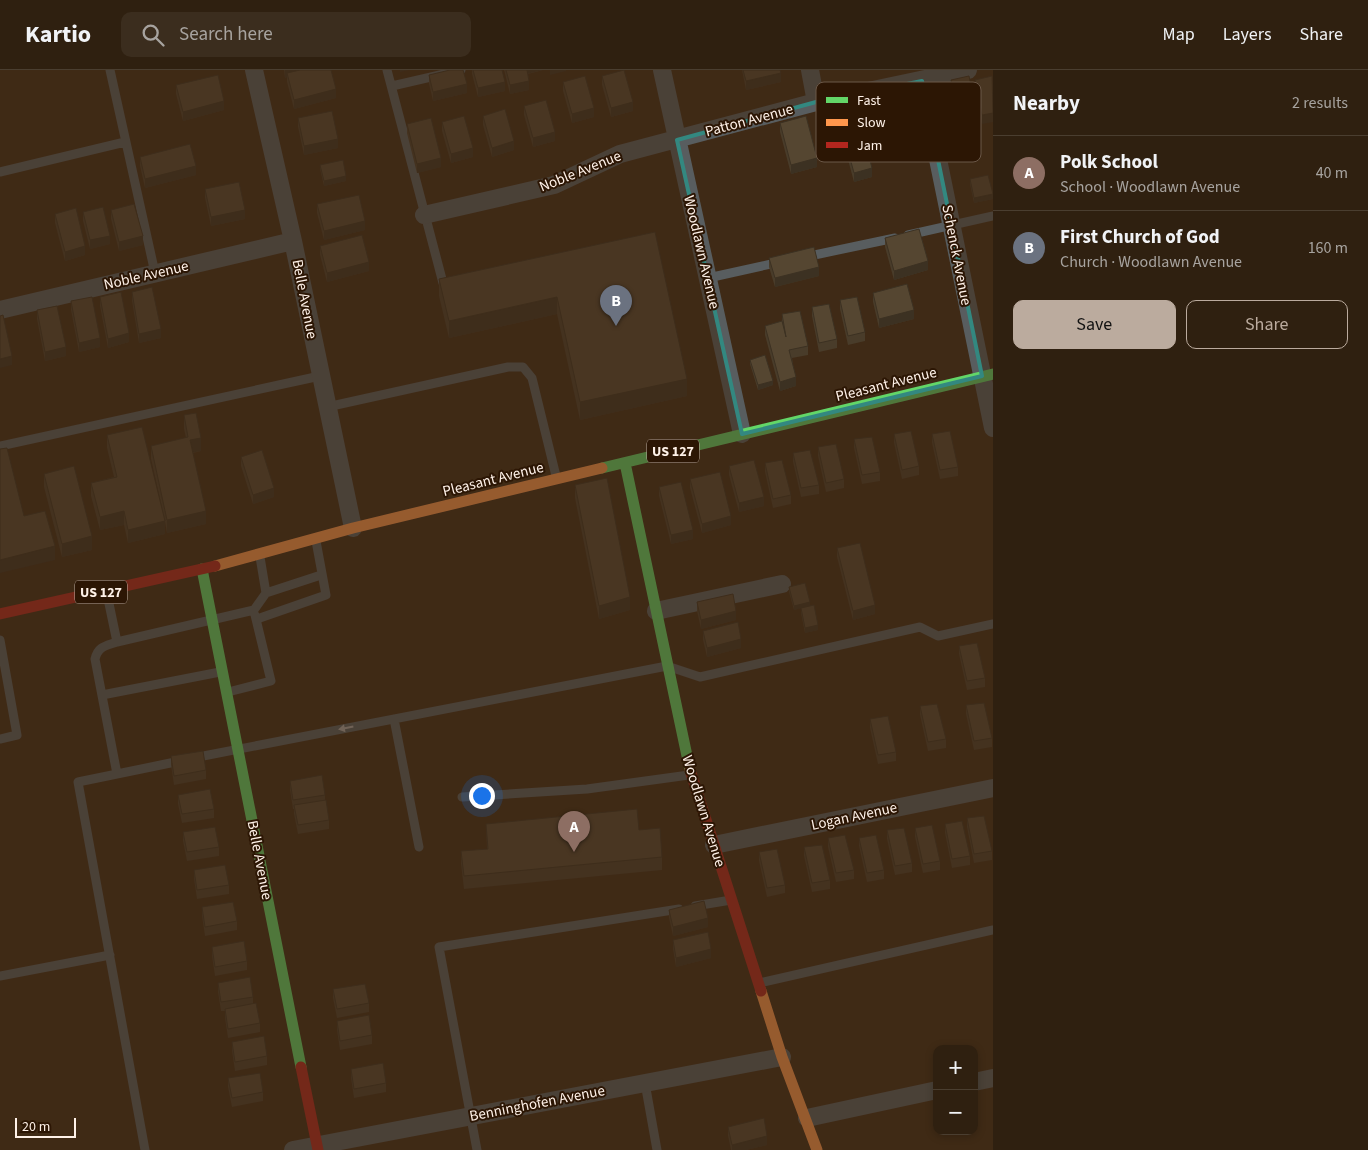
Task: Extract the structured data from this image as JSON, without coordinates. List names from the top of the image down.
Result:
{
  "streets": {
    "street": [
      "Patton Avenue",
      "Noble Avenue",
      "Woodlawn Avenue",
      "Schenck Avenue",
      "Belle Avenue",
      "Pleasant Avenue",
      "US 127",
      "Logan Avenue",
      "Benninghofen Avenue"
    ]
  },
  "crossings": [
    ["Patton Avenue", "Noble Avenue"],
    ["Patton Avenue", "Woodlawn Avenue"],
    ["Noble Avenue", "Woodlawn Avenue"],
    ["Noble Avenue", "Belle Avenue"],
    ["Woodlawn Avenue", "Pleasant Avenue"],
    ["Woodlawn Avenue", "Logan Avenue"],
    ["Woodlawn Avenue", "Benninghofen Avenue"],
    ["Schenck Avenue", "Pleasant Avenue"],
    ["Belle Avenue", "Pleasant Avenue"],
    ["Belle Avenue", "Benninghofen Avenue"]
  ],
  "legend": ["Fast", "Slow", "Jam"],
  "scale_bar": "20 m",
  "page": {
    "header": "Kartio",
    "search": "Search here",
    "nav": ["Map", "Layers", "Share"],
    "heading": ["Nearby", "2 results"],
    "list": [
      {
        "mark": "A",
        "name": "Polk School",
        "note": "School · Woodlawn Avenue",
        "value": "40 m"
      },
      {
        "mark": "B",
        "name": "First Church of God",
        "note": "Church · Woodlawn Avenue",
        "value": "160 m"
      }
    ],
    "pins": ["B", "A"],
    "buttons": ["Save", "Share"],
    "map_buttons": ["+", "−"],
    "scale": "20 m"
  }
}
